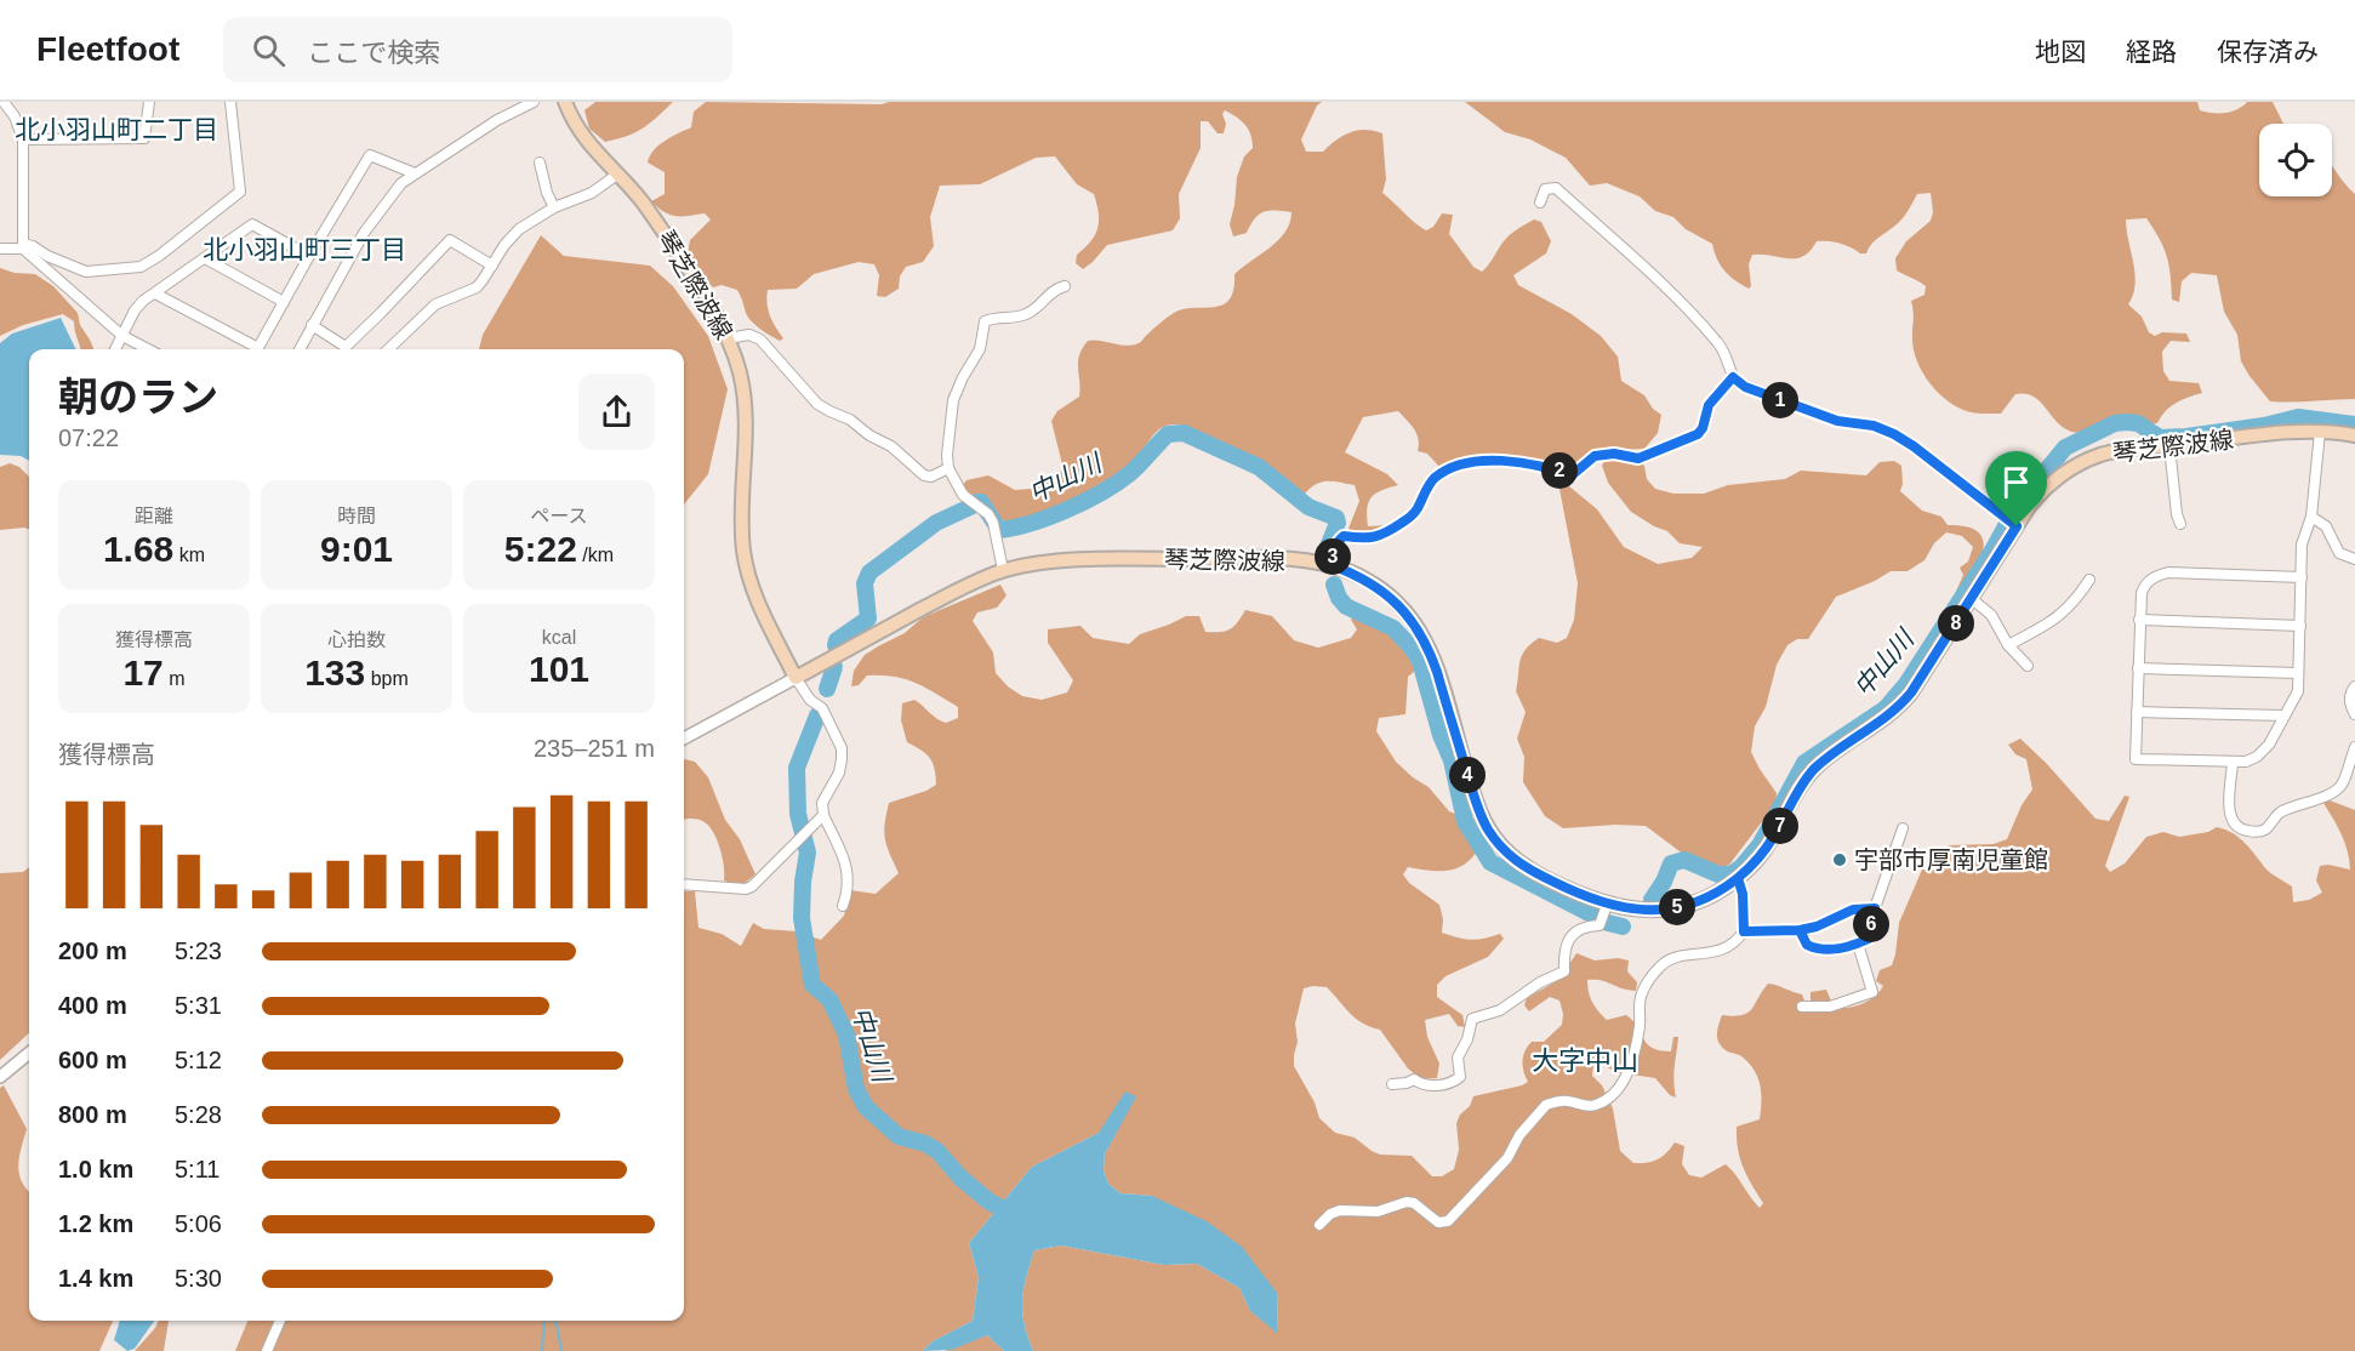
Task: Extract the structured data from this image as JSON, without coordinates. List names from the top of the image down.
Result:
{
  "streets": {
    "main road": ["琴芝際波線"]
  },
  "districts": ["北小羽山町二丁目", "北小羽山町三丁目", "大字中山"],
  "water": ["中山川"],
  "places": ["宇部市厚南児童館"],
  "page": {
    "header": "Fleetfoot",
    "search": "ここで検索",
    "nav": ["地図", "経路", "保存済み"],
    "heading": ["朝のラン", "07:22"],
    "pins": [
      "1",
      "2",
      "3",
      "8",
      "4",
      "7",
      "5",
      "6"
    ],
    "stats": [
      ["距離", "1.68 km"],
      ["時間", "9:01"],
      ["ペース", "5:22 /km"],
      ["獲得標高", "17 m"],
      ["心拍数", "133 bpm"],
      ["kcal", "101"]
    ],
    "chart": ["獲得標高", "235–251 m"],
    "list": [
      {
        "name": "200 m",
        "note": "5:23"
      },
      {
        "name": "400 m",
        "note": "5:31"
      },
      {
        "name": "600 m",
        "note": "5:12"
      },
      {
        "name": "800 m",
        "note": "5:28"
      },
      {
        "name": "1.0 km",
        "note": "5:11"
      },
      {
        "name": "1.2 km",
        "note": "5:06"
      },
      {
        "name": "1.4 km",
        "note": "5:30"
      }
    ]
  }
}
